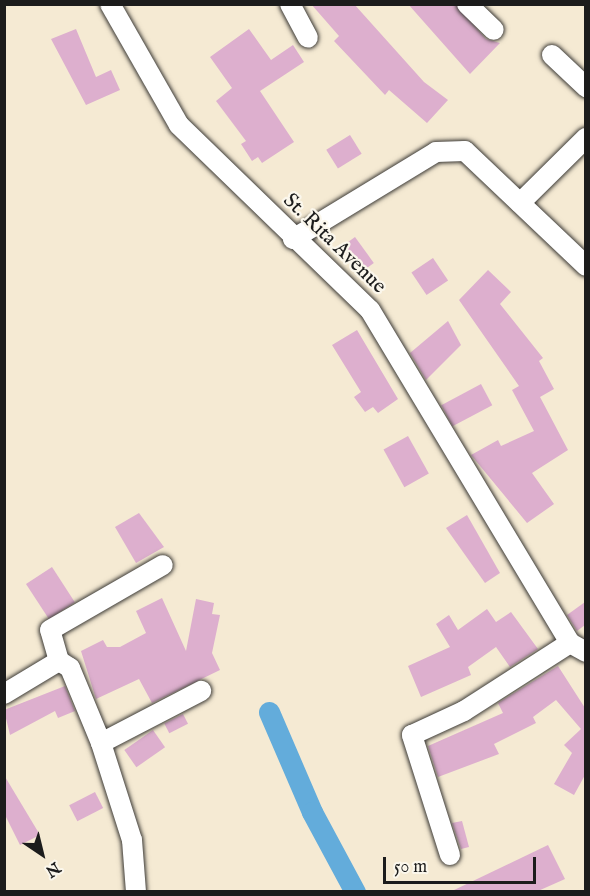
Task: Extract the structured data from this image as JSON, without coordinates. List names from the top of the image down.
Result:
{
  "streets": {
    "street": ["St. Rita Avenue"]
  },
  "scale_bar": "50 m",
  "north": "bottom right"
}
